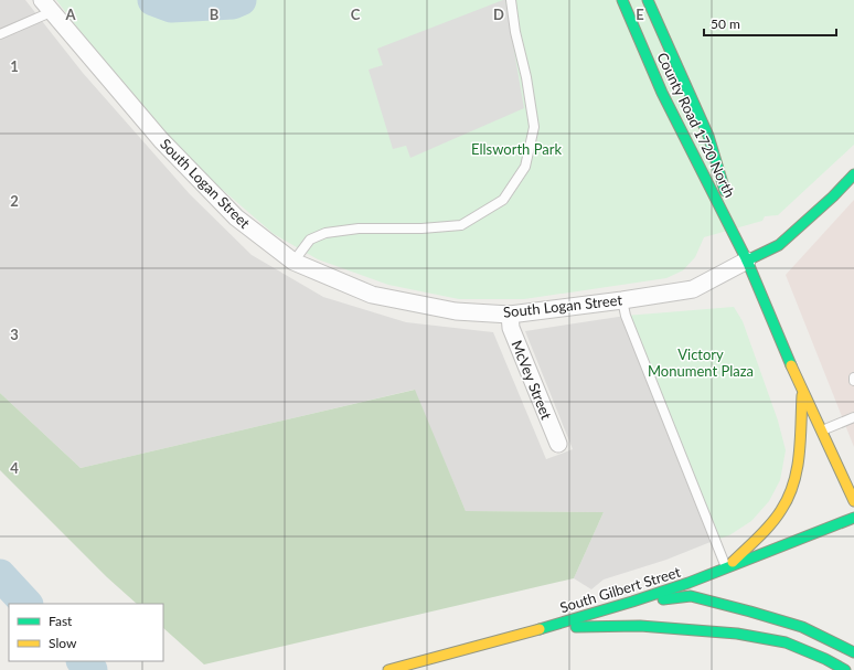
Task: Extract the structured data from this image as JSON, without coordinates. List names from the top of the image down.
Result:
{
  "streets": {
    "main road": ["County Road 1720 North", "South Gilbert Street"],
    "street": ["South Logan Street", "McVey Street"]
  },
  "crossings": [
    ["County Road 1720 North", "South Logan Street"],
    ["South Logan Street", "McVey Street"]
  ],
  "parks": ["Ellsworth Park", "Victory Monument Plaza"],
  "legend": ["Fast", "Slow"],
  "scale_bar": "50 m",
  "grid": {
    "columns": [
      "A",
      "B",
      "C",
      "D",
      "E"
    ],
    "rows": [
      "1",
      "2",
      "3",
      "4"
    ]
  }
}
